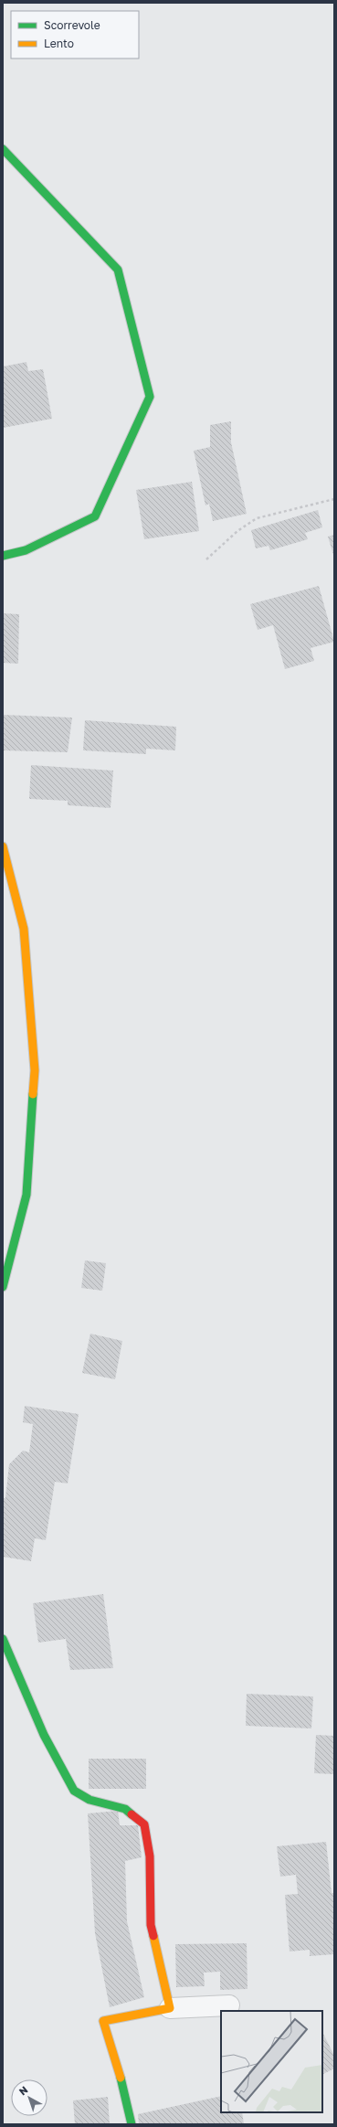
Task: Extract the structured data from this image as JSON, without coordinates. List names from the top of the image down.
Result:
{
  "legend": ["Scorrevole", "Lento"],
  "north": "top left"
}
